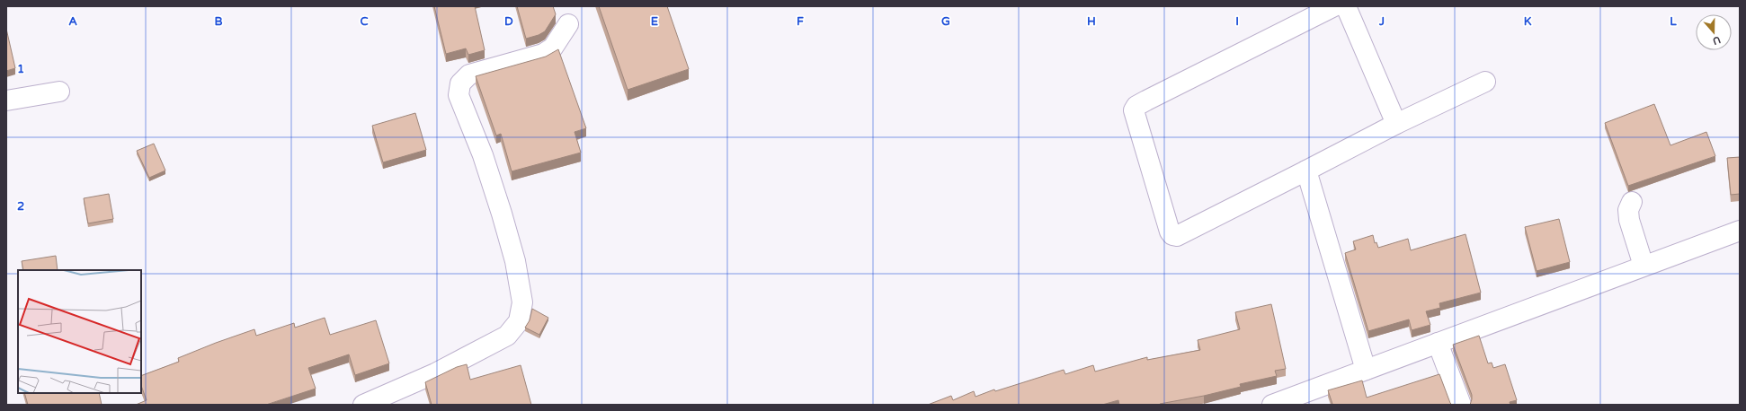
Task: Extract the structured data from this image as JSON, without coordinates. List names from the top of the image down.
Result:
{
  "north": "bottom",
  "grid": {
    "columns": [
      "A",
      "B",
      "C",
      "D",
      "E",
      "F",
      "G",
      "H",
      "I",
      "J",
      "K",
      "L"
    ],
    "rows": ["1", "2"]
  }
}
